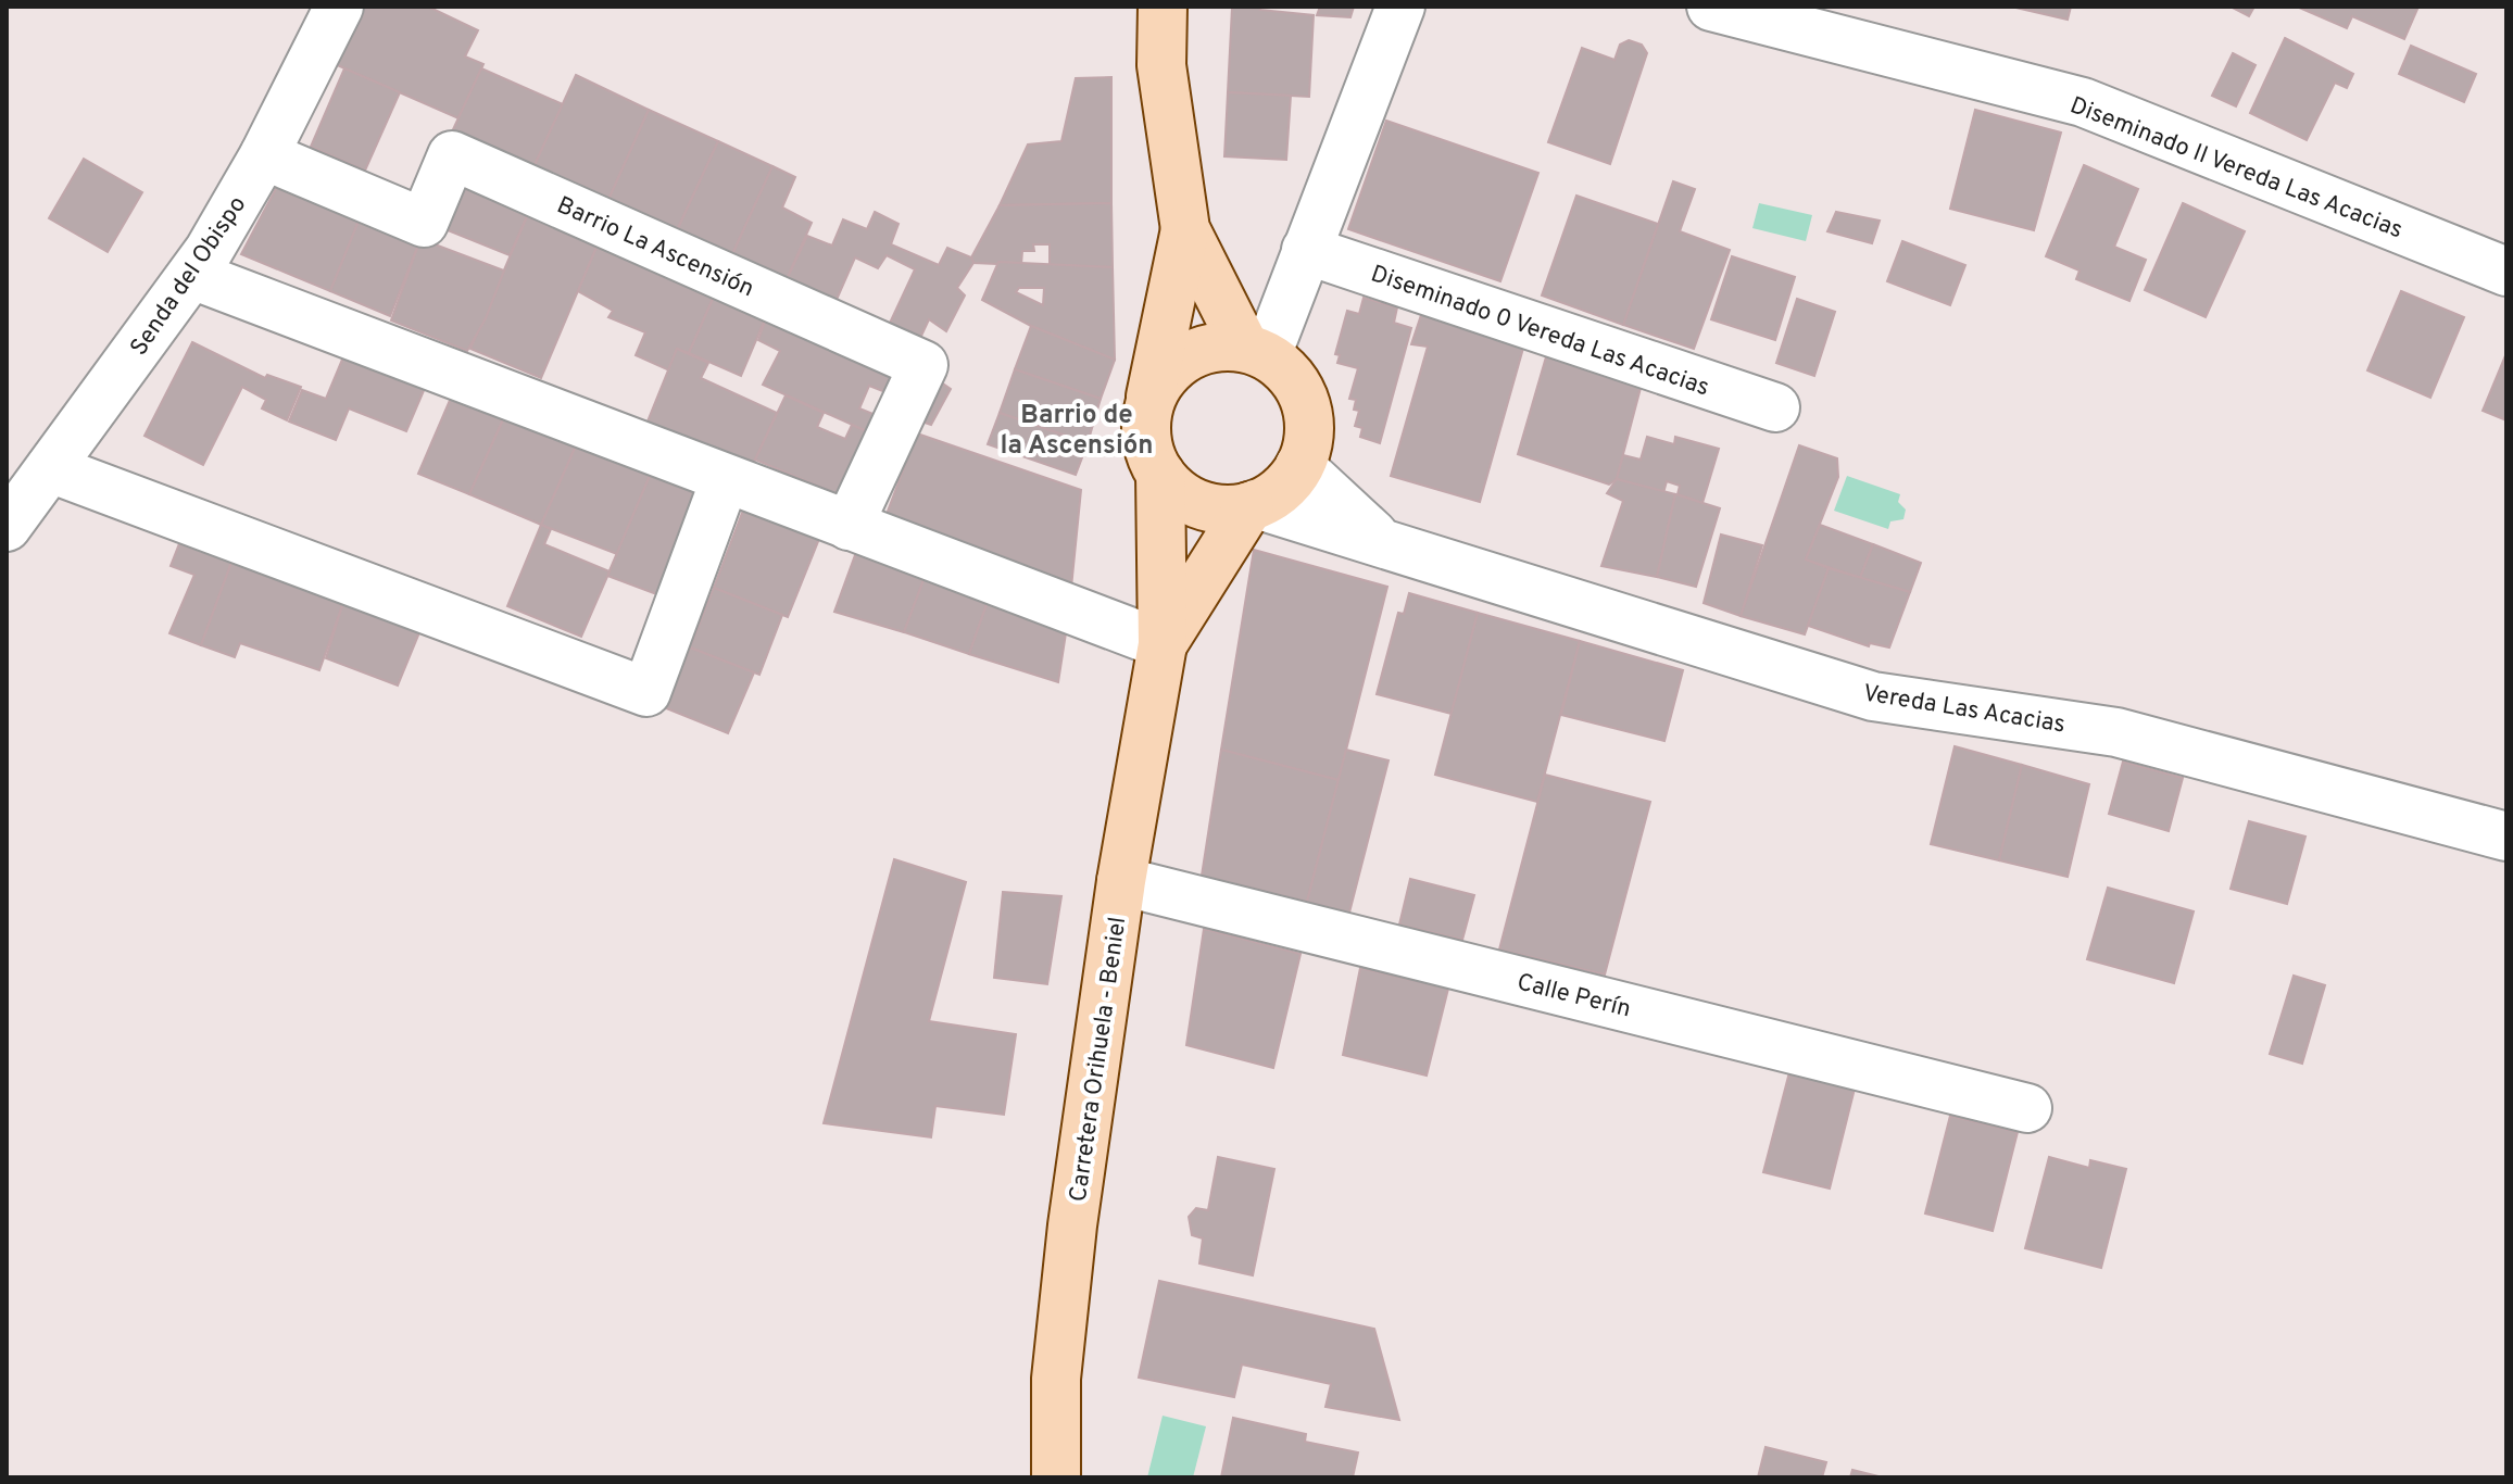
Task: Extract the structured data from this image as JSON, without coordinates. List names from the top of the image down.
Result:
{
  "streets": {
    "main road": ["Carretera Orihuela - Beniel"],
    "street": [
      "Diseminado II Vereda Las Acacias",
      "Barrio La Ascensión",
      "Senda del Obispo",
      "Diseminado 0 Vereda Las Acacias",
      "Vereda Las Acacias",
      "Calle Perín"
    ]
  },
  "crossings": [
    ["Barrio La Ascensión", "Senda del Obispo"],
    ["Vereda Las Acacias", "Carretera Orihuela - Beniel"],
    ["Calle Perín", "Carretera Orihuela - Beniel"]
  ],
  "districts": ["Barrio de la Ascensión"]
}
